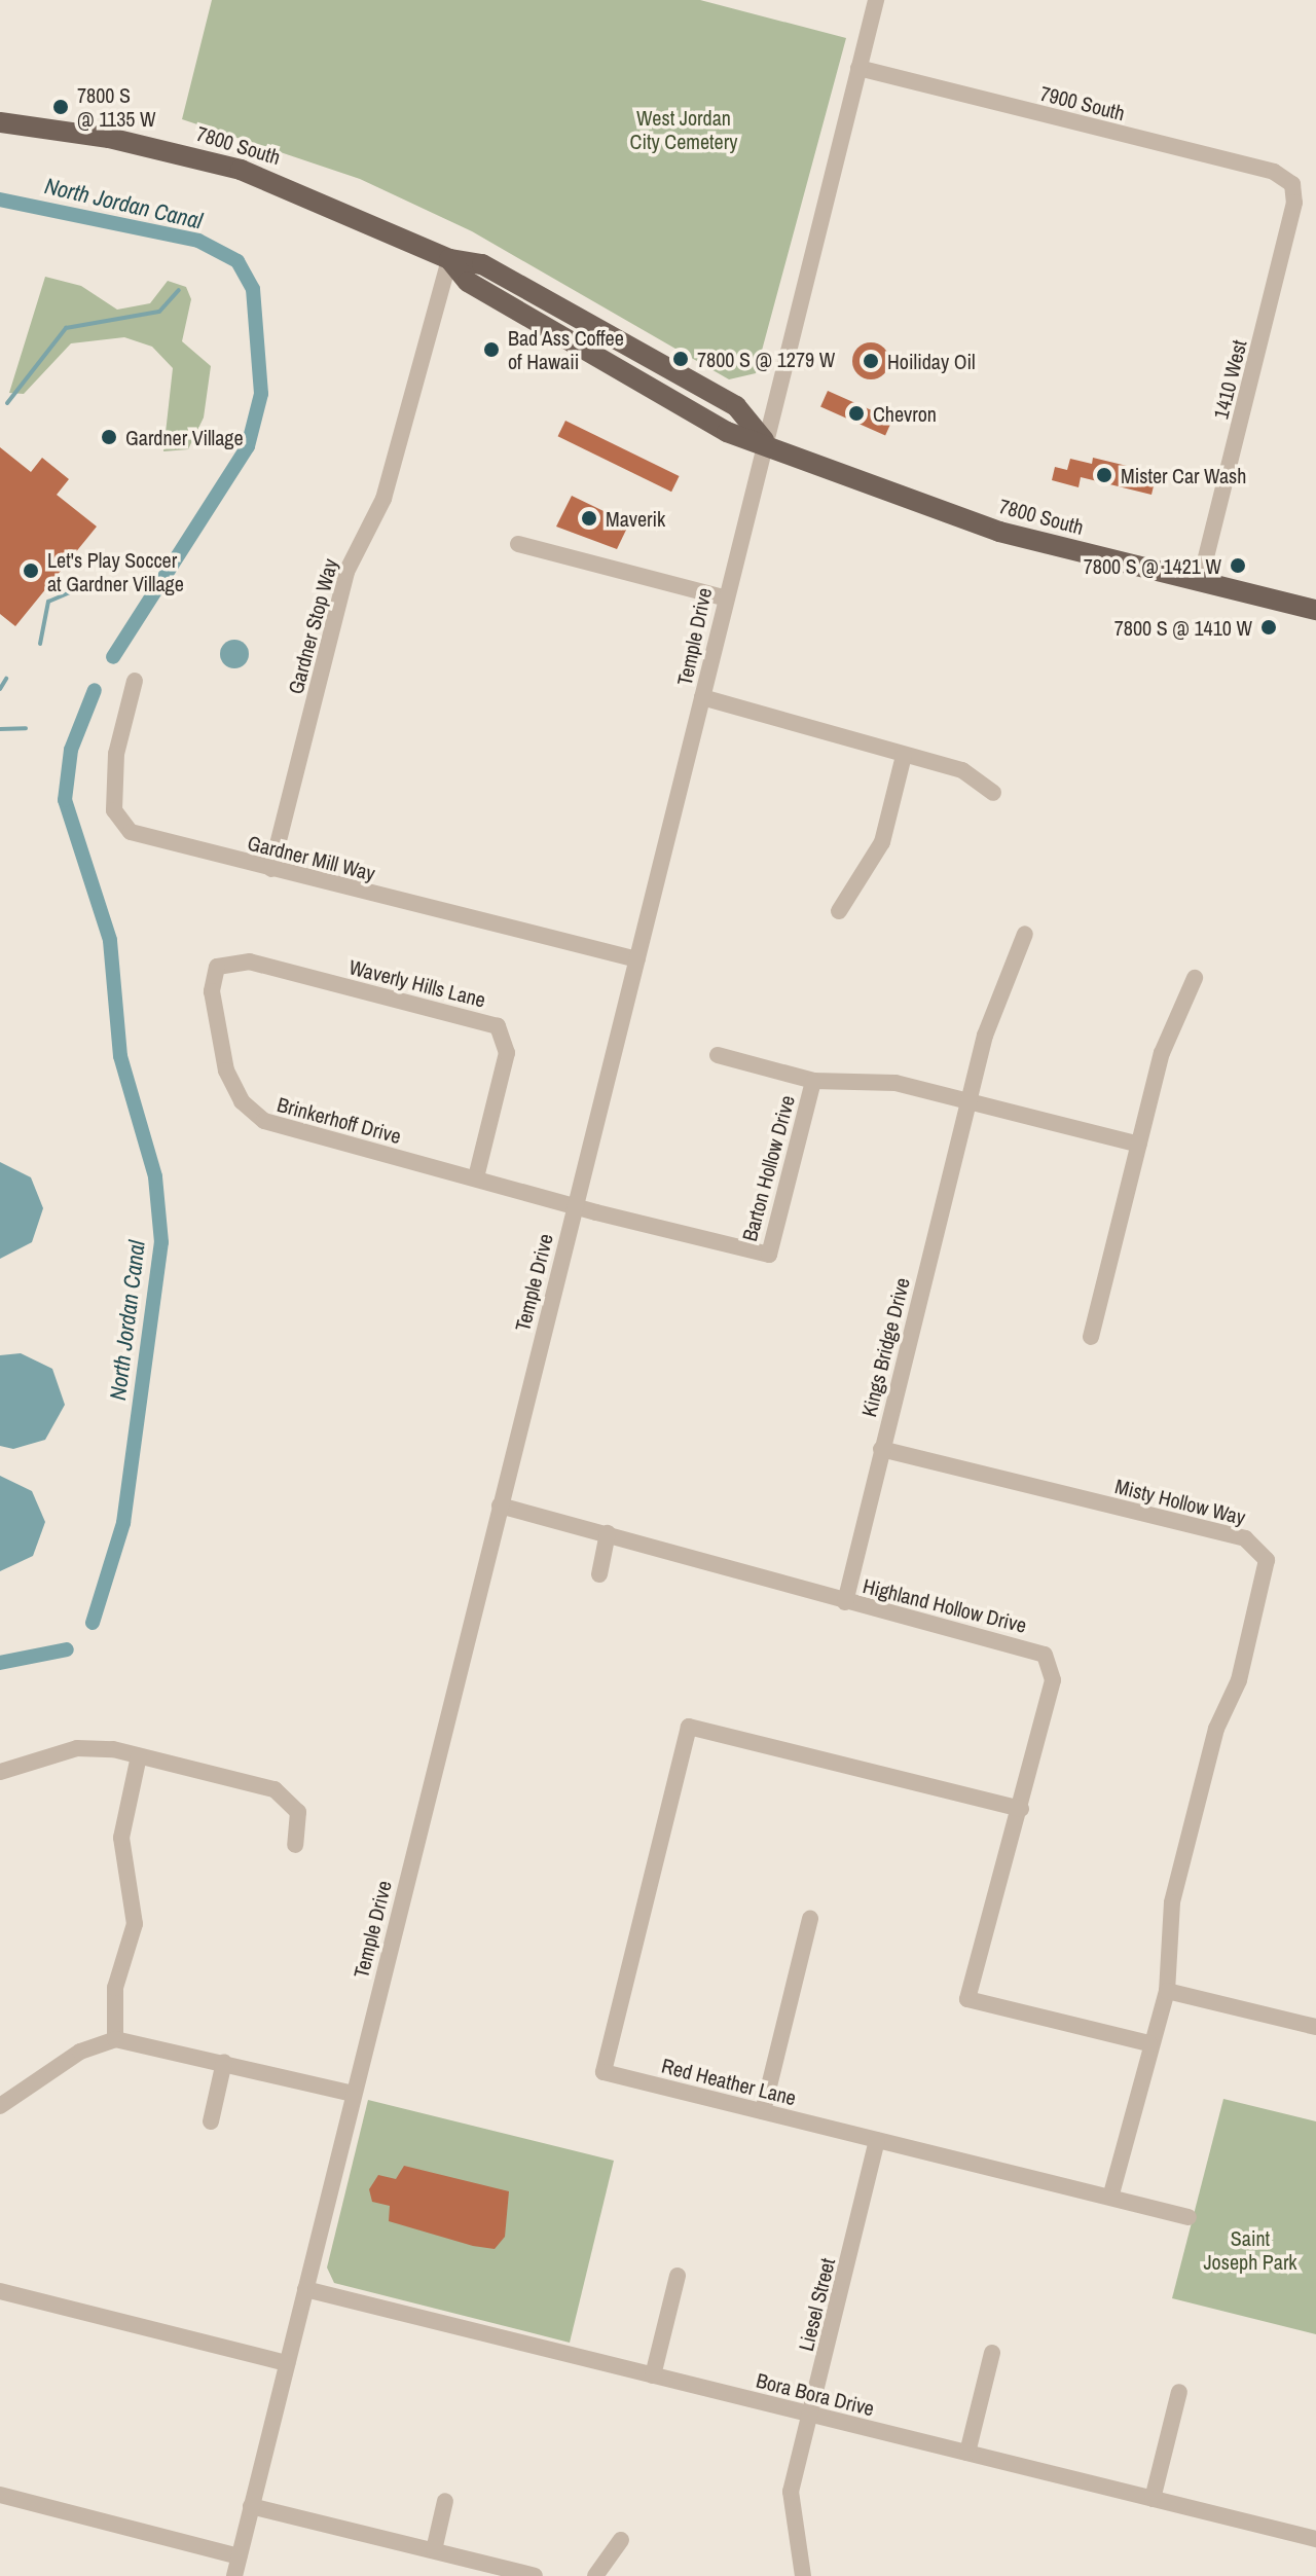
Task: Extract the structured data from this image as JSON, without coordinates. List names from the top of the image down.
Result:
{
  "streets": {
    "main road": ["7800 South"],
    "street": [
      "7900 South",
      "1410 West",
      "Gardner Stop Way",
      "Temple Drive",
      "Gardner Mill Way",
      "Waverly Hills Lane",
      "Brinkerhoff Drive",
      "Barton Hollow Drive",
      "Kings Bridge Drive",
      "Misty Hollow Way",
      "Highland Hollow Drive",
      "Red Heather Lane",
      "Liesel Street",
      "Bora Bora Drive"
    ]
  },
  "crossings": [
    ["7900 South", "1410 West"],
    ["7900 South", "Temple Drive"],
    ["7800 South", "1410 West"],
    ["7800 South", "Gardner Stop Way"],
    ["7800 South", "Temple Drive"],
    ["Gardner Stop Way", "Gardner Mill Way"],
    ["Temple Drive", "Gardner Mill Way"],
    ["Temple Drive", "Brinkerhoff Drive"],
    ["Temple Drive", "Barton Hollow Drive"],
    ["Temple Drive", "Highland Hollow Drive"],
    ["Temple Drive", "Bora Bora Drive"],
    ["Waverly Hills Lane", "Brinkerhoff Drive"],
    ["Brinkerhoff Drive", "Barton Hollow Drive"],
    ["Barton Hollow Drive", "Kings Bridge Drive"],
    ["Kings Bridge Drive", "Misty Hollow Way"],
    ["Kings Bridge Drive", "Highland Hollow Drive"],
    ["Highland Hollow Drive", "Red Heather Lane"],
    ["Red Heather Lane", "Liesel Street"],
    ["Liesel Street", "Bora Bora Drive"]
  ],
  "water": ["North Jordan Canal"],
  "parks": ["West Jordan City Cemetery", "Saint Joseph Park"],
  "places": [
    "7800 S @ 1135 W",
    "Bad Ass Coffee of Hawaii",
    "7800 S @ 1279 W",
    "Hoiliday Oil",
    "Chevron",
    "Gardner Village",
    "Mister Car Wash",
    "Maverik",
    "7800 S @ 1421 W",
    "Let's Play Soccer at Gardner Village",
    "7800 S @ 1410 W"
  ]
}
